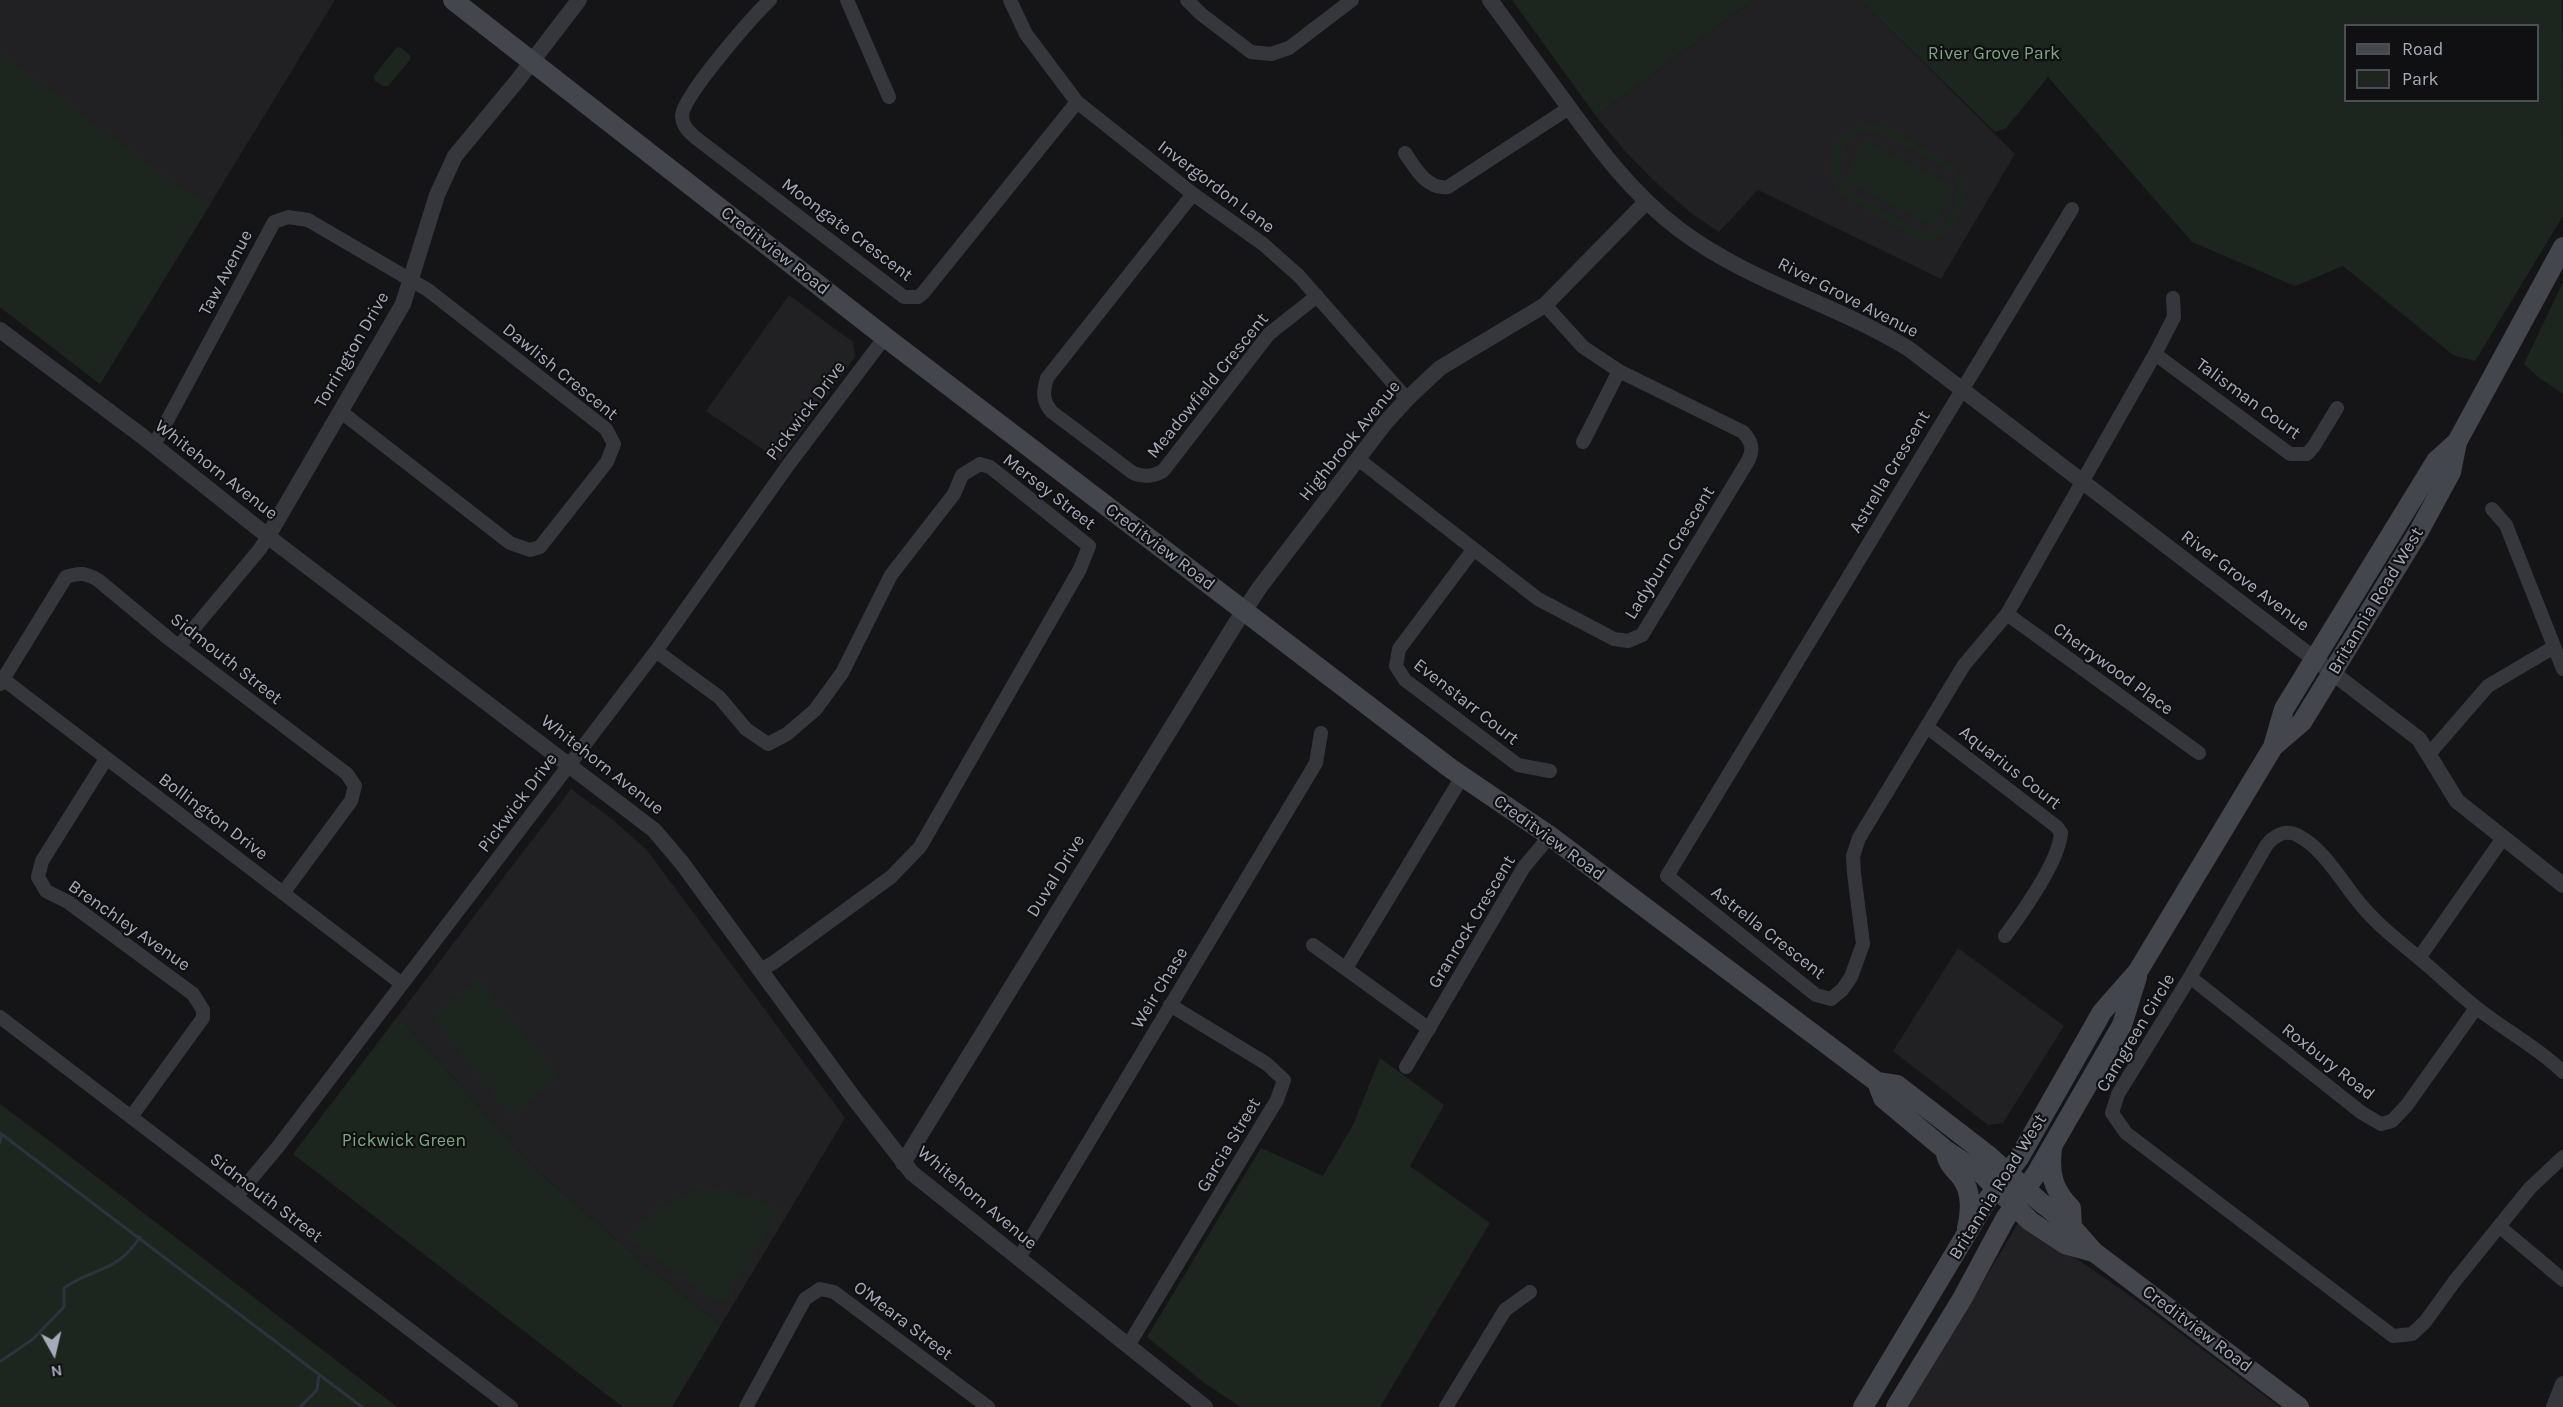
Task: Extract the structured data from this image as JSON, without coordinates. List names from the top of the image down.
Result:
{
  "streets": {
    "main road": ["Creditview Road", "Britannia Road West"],
    "street": [
      "Invergordon Lane",
      "Moongate Crescent",
      "Taw Avenue",
      "River Grove Avenue",
      "Torrington Drive",
      "Dawlish Crescent",
      "Meadowfield Crescent",
      "Talisman Court",
      "Pickwick Drive",
      "Highbrook Avenue",
      "Whitehorn Avenue",
      "Astrella Crescent",
      "Mersey Street",
      "Ladyburn Crescent",
      "Sidmouth Street",
      "Cherrywood Place",
      "Evenstarr Court",
      "Aquarius Court",
      "Bollington Drive",
      "Duval Drive",
      "Granrock Crescent",
      "Brenchley Avenue",
      "Weir Chase",
      "Camgreen Circle",
      "Roxbury Road",
      "Garcia Street",
      "O'Meara Street"
    ]
  },
  "crossings": [
    ["Invergordon Lane", "Moongate Crescent"],
    ["Invergordon Lane", "Meadowfield Crescent"],
    ["Invergordon Lane", "Highbrook Avenue"],
    ["Creditview Road", "Torrington Drive"],
    ["Creditview Road", "Pickwick Drive"],
    ["Creditview Road", "Highbrook Avenue"],
    ["Creditview Road", "Britannia Road West"],
    ["Creditview Road", "Duval Drive"],
    ["Creditview Road", "Granrock Crescent"],
    ["Taw Avenue", "Torrington Drive"],
    ["Taw Avenue", "Dawlish Crescent"],
    ["Taw Avenue", "Whitehorn Avenue"],
    ["River Grove Avenue", "Highbrook Avenue"],
    ["River Grove Avenue", "Astrella Crescent"],
    ["River Grove Avenue", "Britannia Road West"],
    ["Torrington Drive", "Dawlish Crescent"],
    ["Torrington Drive", "Whitehorn Avenue"],
    ["Torrington Drive", "Sidmouth Street"],
    ["Talisman Court", "Astrella Crescent"],
    ["Pickwick Drive", "Whitehorn Avenue"],
    ["Pickwick Drive", "Mersey Street"],
    ["Pickwick Drive", "Sidmouth Street"],
    ["Pickwick Drive", "Bollington Drive"],
    ["Highbrook Avenue", "Ladyburn Crescent"],
    ["Highbrook Avenue", "Duval Drive"],
    ["Whitehorn Avenue", "Mersey Street"],
    ["Whitehorn Avenue", "Duval Drive"],
    ["Whitehorn Avenue", "Weir Chase"],
    ["Whitehorn Avenue", "Garcia Street"],
    ["Astrella Crescent", "Cherrywood Place"],
    ["Astrella Crescent", "Aquarius Court"],
    ["Ladyburn Crescent", "Evenstarr Court"],
    ["Sidmouth Street", "Bollington Drive"],
    ["Sidmouth Street", "Brenchley Avenue"],
    ["Bollington Drive", "Brenchley Avenue"],
    ["Weir Chase", "Garcia Street"],
    ["Camgreen Circle", "Roxbury Road"]
  ],
  "parks": ["River Grove Park", "Pickwick Green"],
  "legend": ["Road", "Park"],
  "north": "bottom"
}
